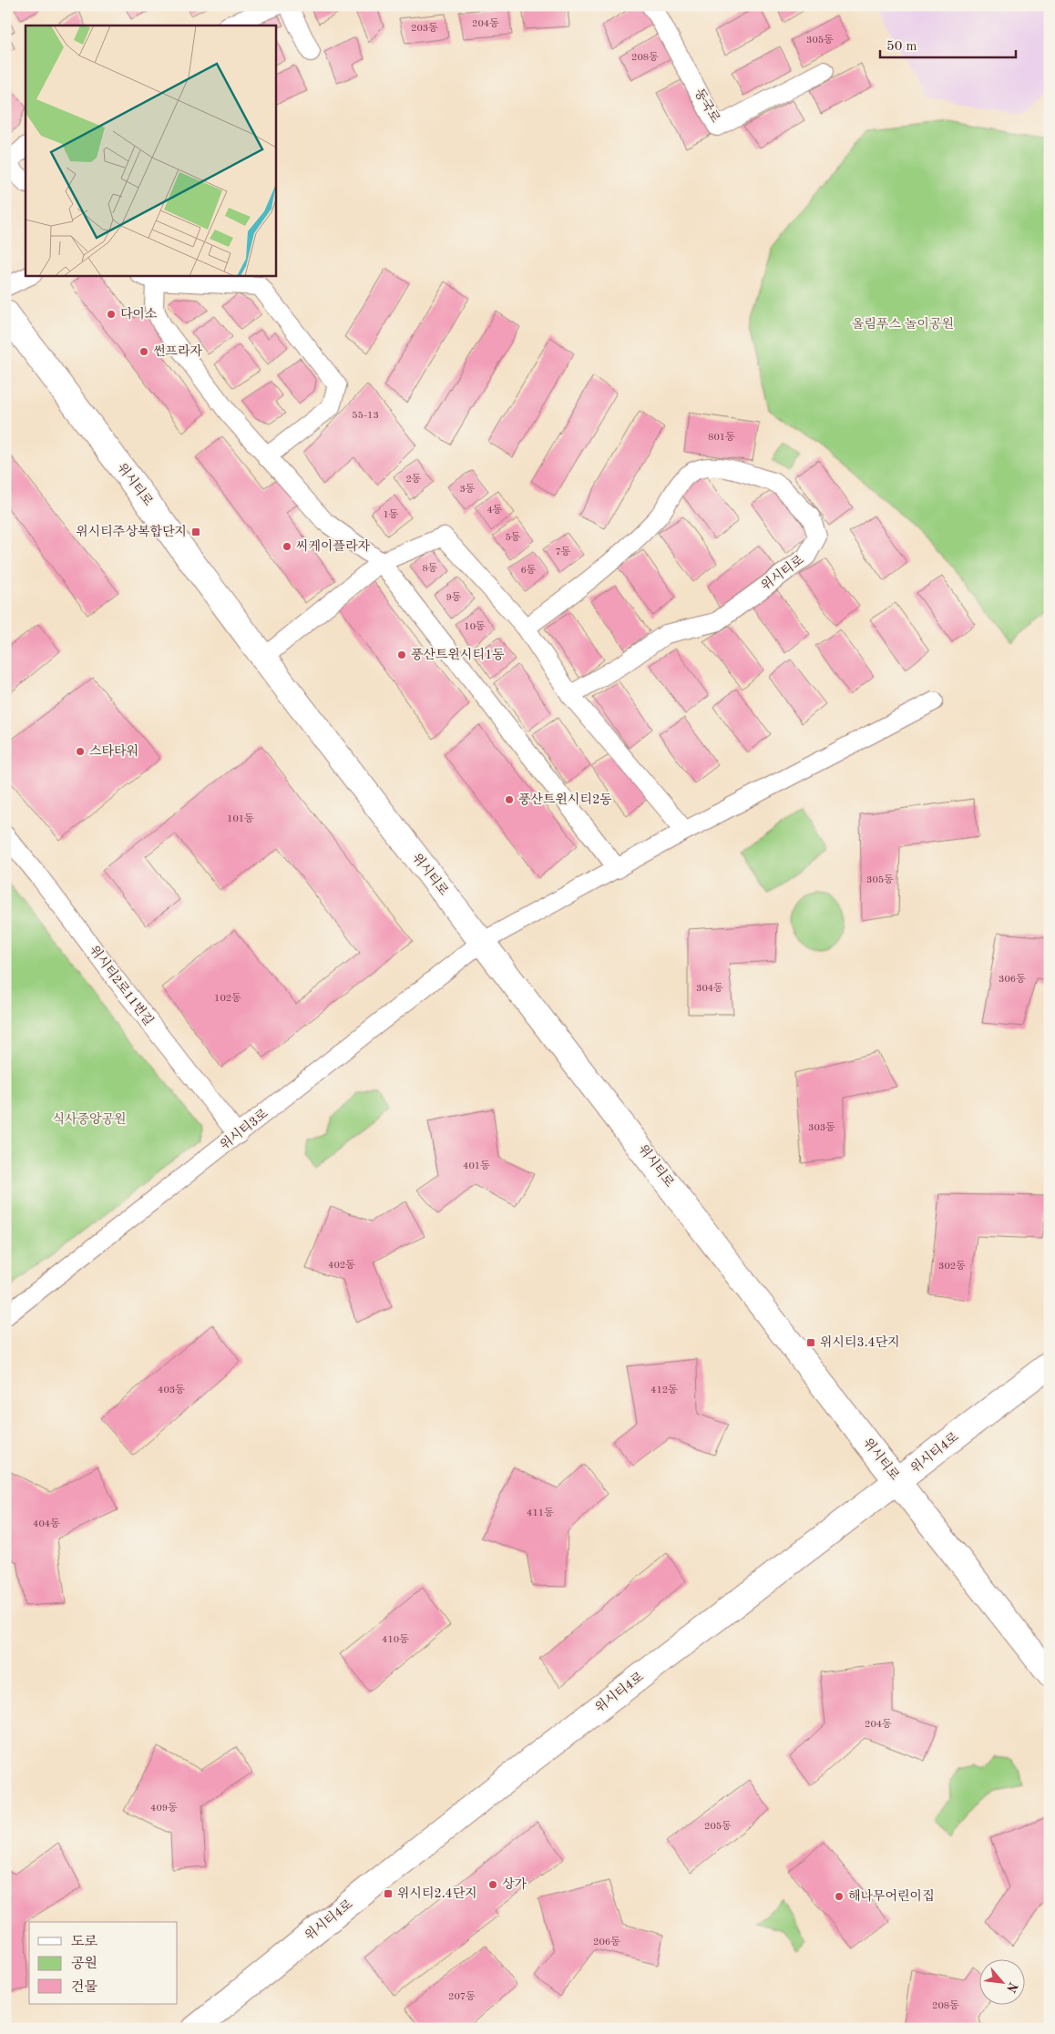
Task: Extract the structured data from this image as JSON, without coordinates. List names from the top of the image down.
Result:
{
  "streets": {
    "main road": ["위시티로", "위시티4로"],
    "street": ["동국로", "위시티2로11번길", "위시티3로"]
  },
  "crossings": [
    ["위시티로", "위시티3로"],
    ["위시티로", "위시티4로"],
    ["위시티2로11번길", "위시티3로"]
  ],
  "parks": ["올림푸스 놀이공원", "식사중앙공원"],
  "places": {
    "other": [
      "다이소",
      "썬프라자",
      "씨케이플라자",
      "풍산트윈시티1동",
      "스타타워",
      "풍산트윈시티2동",
      "상가",
      "해나무어린이집"
    ],
    "transit": ["위시티주상복합단지", "위시티3.4단지", "위시티2.4단지"]
  },
  "house_numbers": [
    "204동",
    "203동",
    "305동",
    "208동",
    "55-13",
    "801동",
    "2동",
    "3동",
    "4동",
    "1동",
    "5동",
    "7동",
    "8동",
    "6동",
    "9동",
    "10동",
    "101동",
    "305동",
    "306동",
    "304동",
    "102동",
    "303동",
    "401동",
    "402동",
    "302동",
    "403동",
    "412동",
    "411동",
    "404동",
    "410동",
    "204동",
    "409동",
    "205동",
    "206동",
    "207동",
    "208동"
  ],
  "legend": ["도로", "공원", "건물"],
  "scale_bar": "50 m",
  "north": "bottom right"
}
